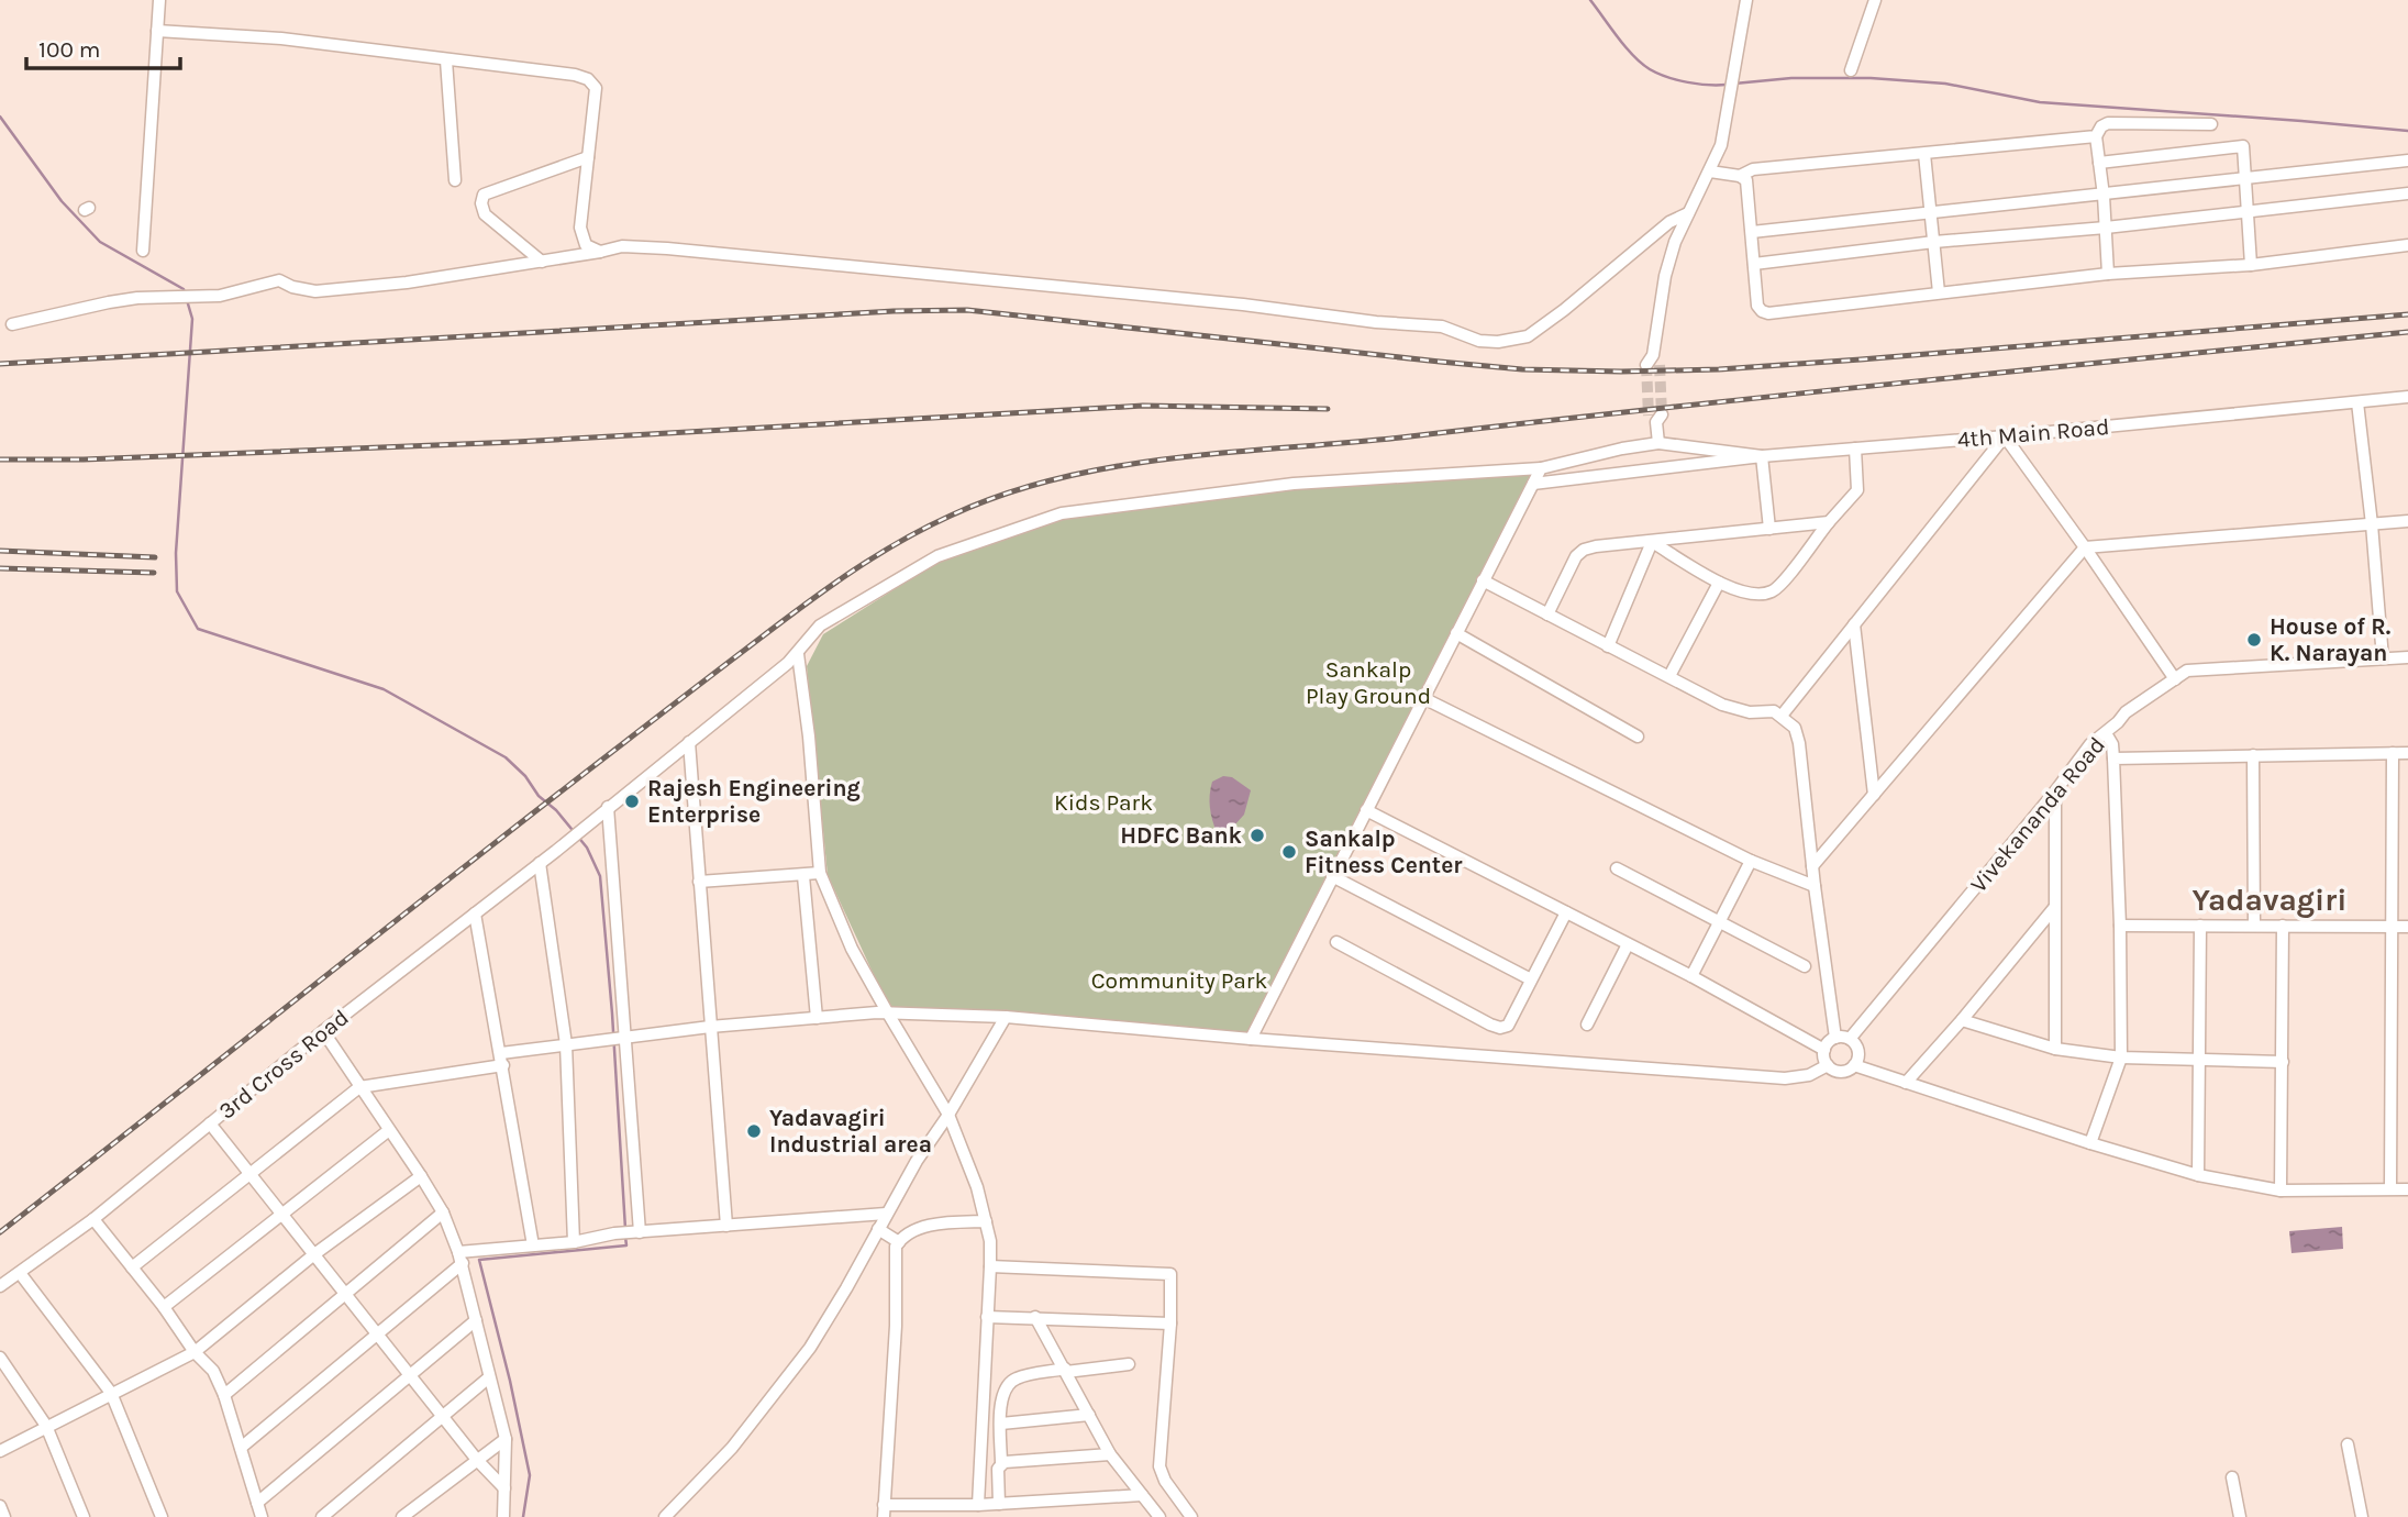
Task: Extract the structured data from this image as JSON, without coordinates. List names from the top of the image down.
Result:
{
  "streets": {
    "street": ["4th Main Road", "Vivekananda Road", "3rd Cross Road"]
  },
  "crossings": [
    ["4th Main Road", "3rd Cross Road"]
  ],
  "districts": ["Yadavagiri"],
  "parks": ["Sankalp Play Ground", "Kids Park", "Community Park"],
  "places": [
    "House of R. K. Narayan",
    "Rajesh Engineering Enterprise",
    "HDFC Bank",
    "Sankalp Fitness Center",
    "Yadavagiri Industrial area"
  ],
  "scale_bar": "100 m"
}
